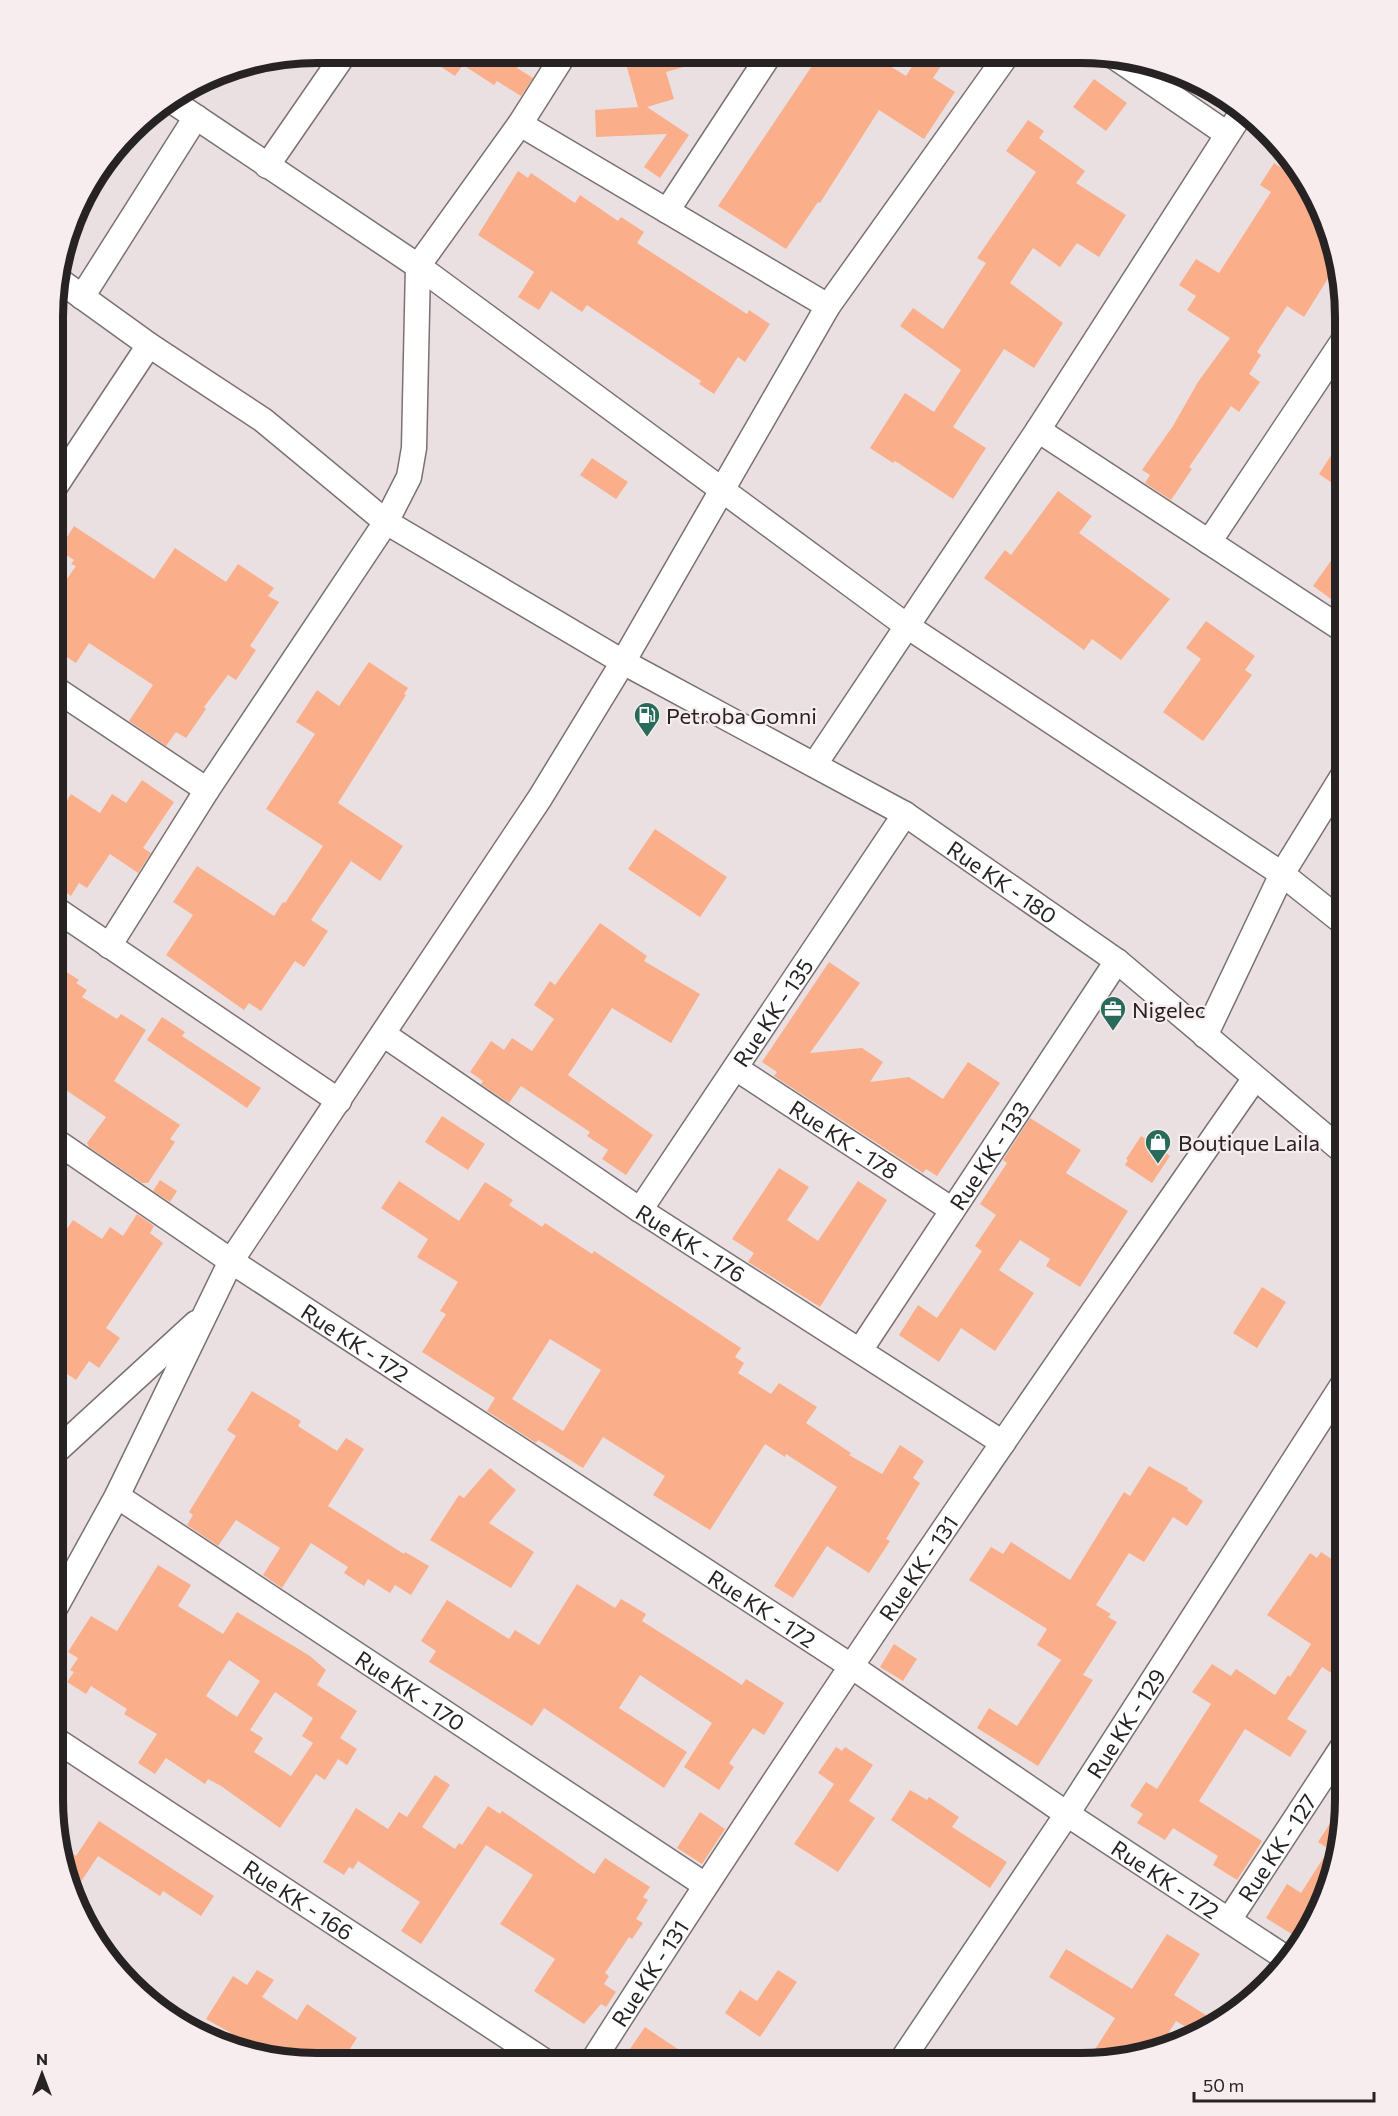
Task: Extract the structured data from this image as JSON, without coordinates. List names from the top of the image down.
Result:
{
  "streets": {
    "street": [
      "Rue KK - 180",
      "Rue KK - 135",
      "Rue KK - 178",
      "Rue KK - 133",
      "Rue KK - 176",
      "Rue KK - 172",
      "Rue KK - 131",
      "Rue KK - 170",
      "Rue KK - 129",
      "Rue KK - 127",
      "Rue KK - 166"
    ]
  },
  "crossings": [
    ["Rue KK - 180", "Rue KK - 135"],
    ["Rue KK - 180", "Rue KK - 133"],
    ["Rue KK - 180", "Rue KK - 131"],
    ["Rue KK - 135", "Rue KK - 178"],
    ["Rue KK - 135", "Rue KK - 176"],
    ["Rue KK - 178", "Rue KK - 133"],
    ["Rue KK - 133", "Rue KK - 176"],
    ["Rue KK - 176", "Rue KK - 131"],
    ["Rue KK - 172", "Rue KK - 131"],
    ["Rue KK - 172", "Rue KK - 129"],
    ["Rue KK - 172", "Rue KK - 127"],
    ["Rue KK - 131", "Rue KK - 170"]
  ],
  "places": {
    "fuel station": ["Petroba Gomni"],
    "office": ["Nigelec"],
    "shop": ["Boutique Laila"]
  },
  "scale_bar": "50 m",
  "north": "top"
}
